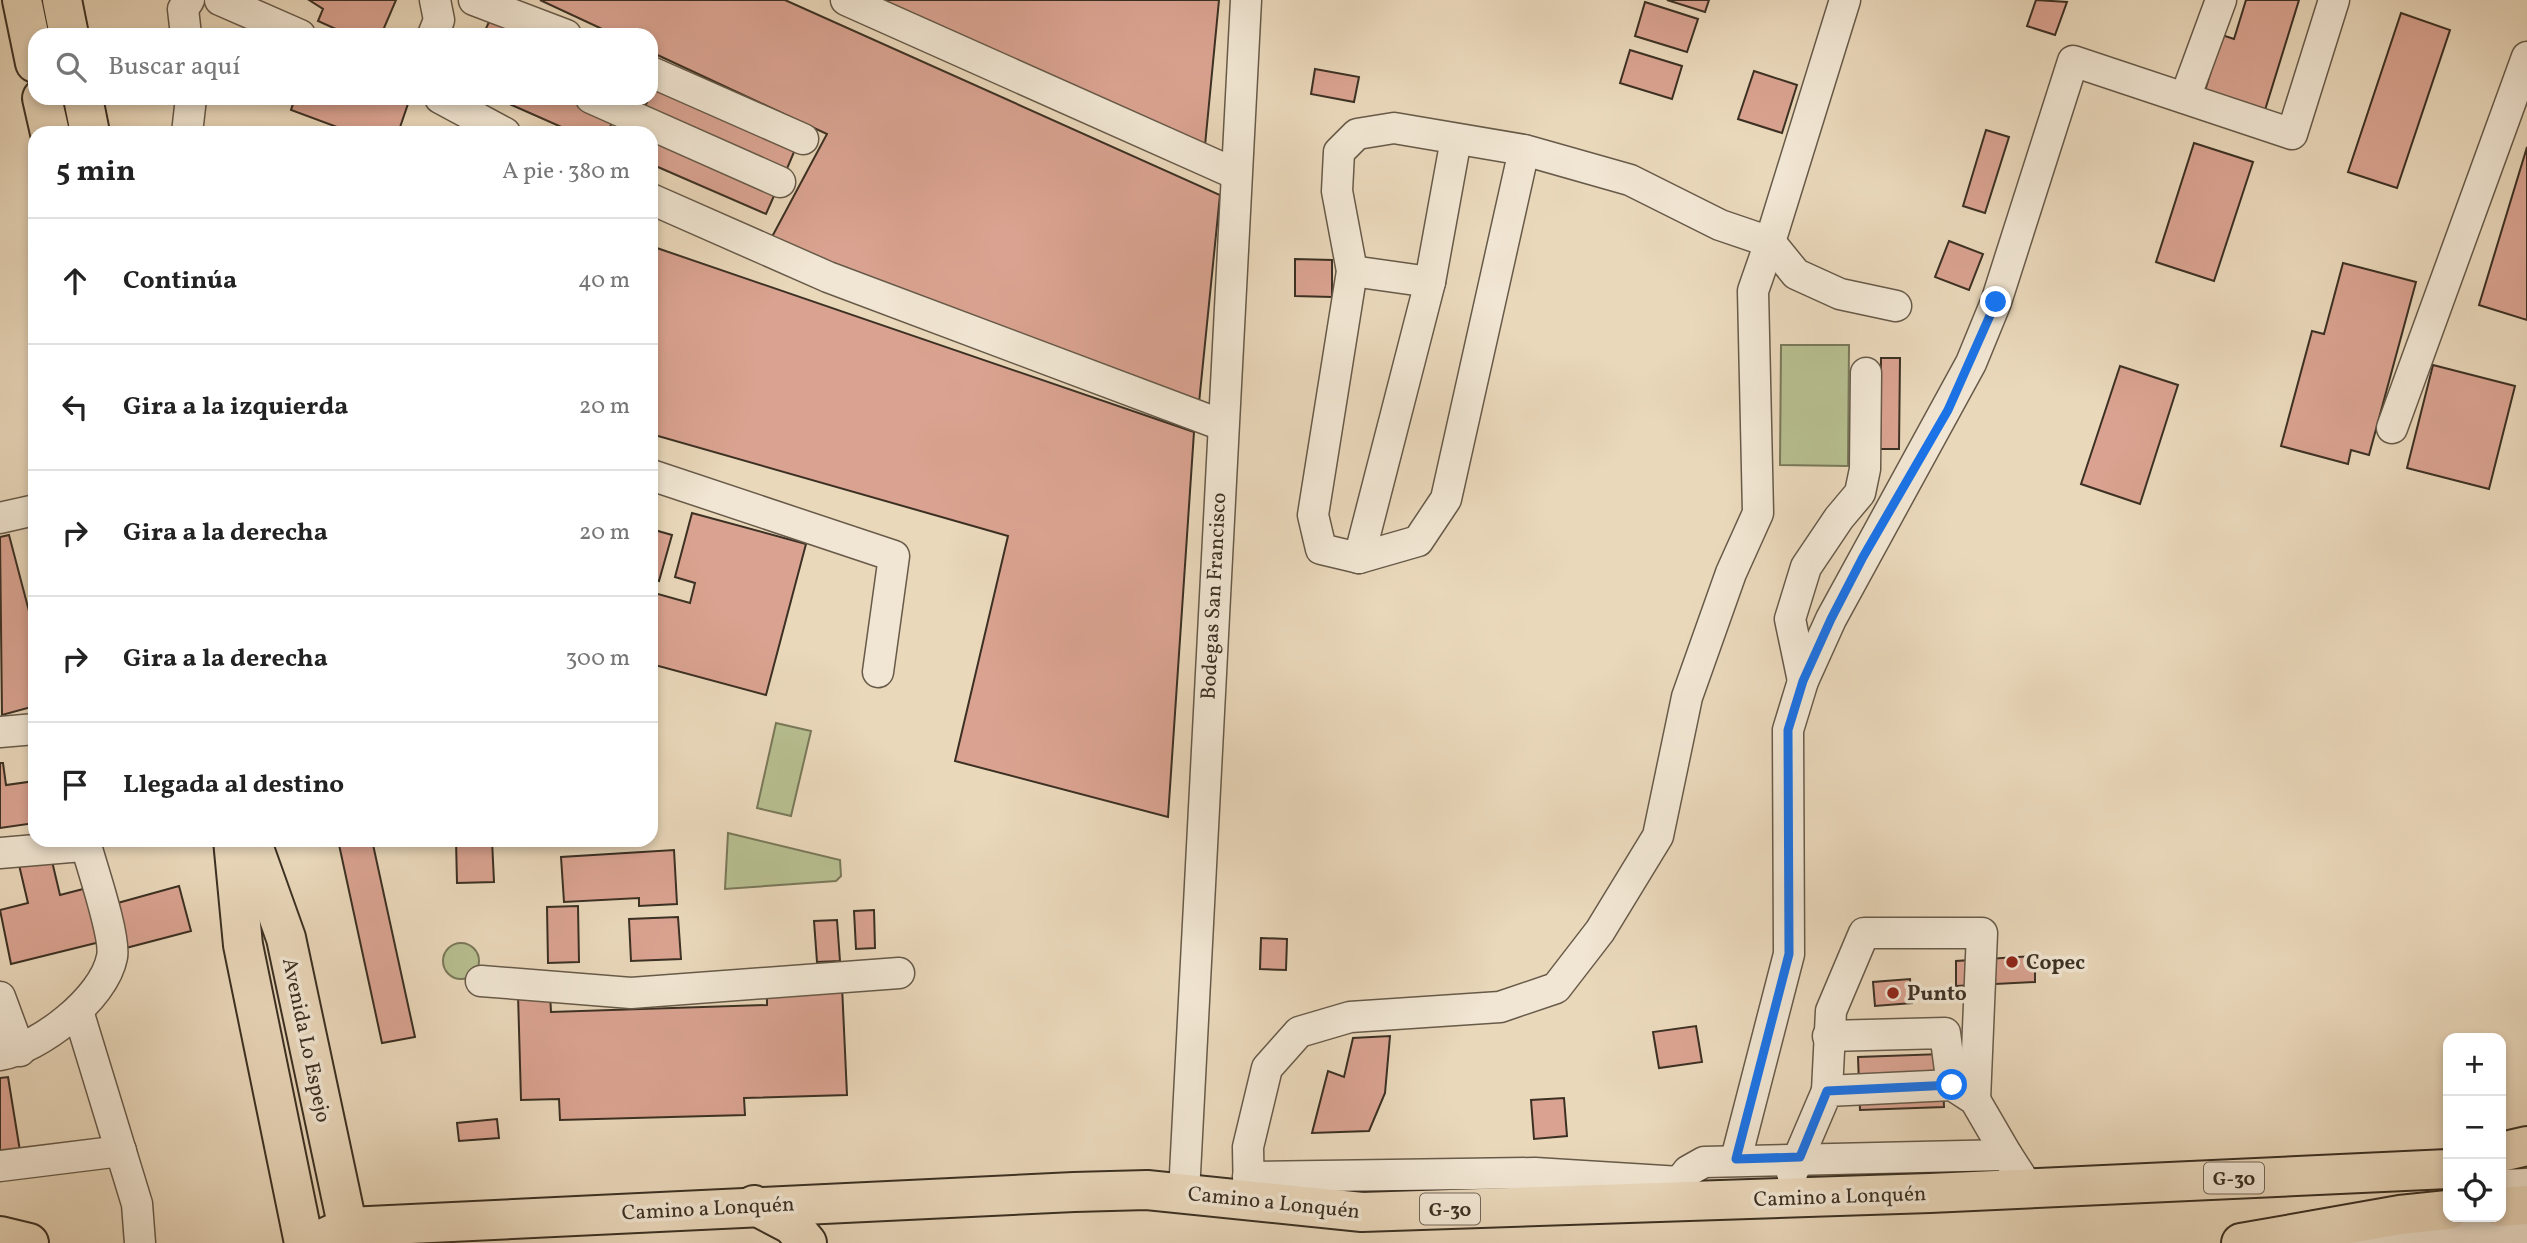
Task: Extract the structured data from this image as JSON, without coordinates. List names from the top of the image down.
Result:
{
  "streets": {
    "main road": ["Avenida Lo Espejo", "G-30", "Camino a Lonquén"],
    "street": ["Bodegas San Francisco"]
  },
  "crossings": [
    ["Bodegas San Francisco", "Camino a Lonquén"],
    ["Avenida Lo Espejo", "Camino a Lonquén"]
  ],
  "places": ["Copec", "Punto"],
  "page": {
    "search": "Buscar aquí",
    "heading": ["5 min", "A pie · 380 m"],
    "list": [
      ["Continúa", "40 m"],
      ["Gira a la izquierda", "20 m"],
      ["Gira a la derecha", "20 m"],
      ["Gira a la derecha", "300 m"],
      "Llegada al destino"
    ],
    "map_buttons": ["+", "−"]
  }
}
